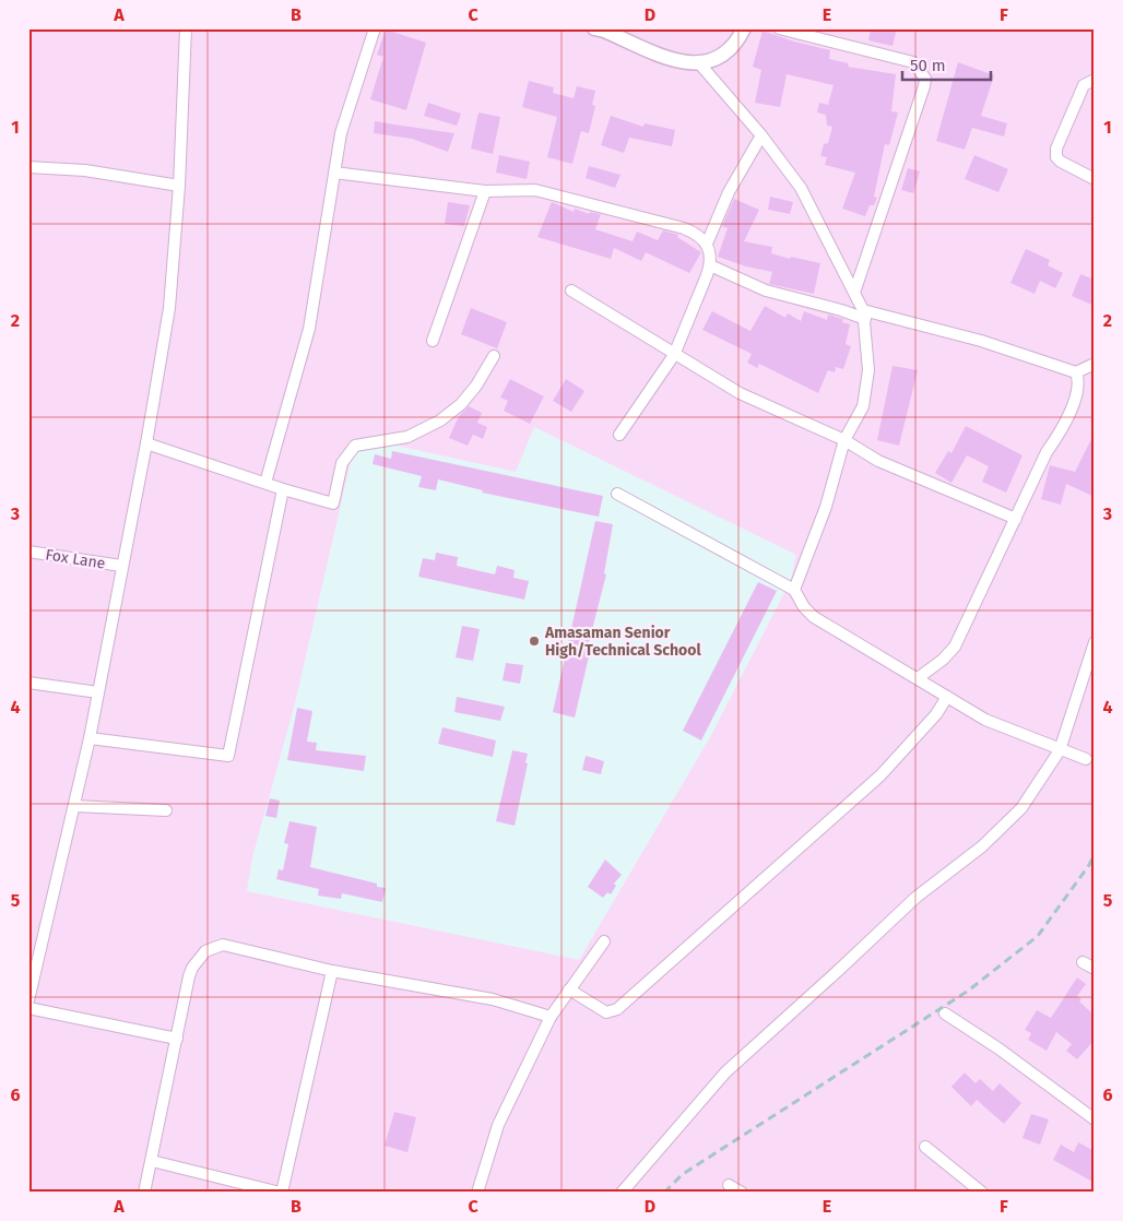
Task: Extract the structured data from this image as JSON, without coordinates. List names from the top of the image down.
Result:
{
  "streets": {
    "street": ["Fox Lane"]
  },
  "places": ["Amasaman Senior High/Technical School"],
  "scale_bar": "50 m",
  "grid": {
    "columns": [
      "A",
      "B",
      "C",
      "D",
      "E",
      "F"
    ],
    "rows": [
      "1",
      "2",
      "3",
      "4",
      "5",
      "6"
    ]
  }
}
